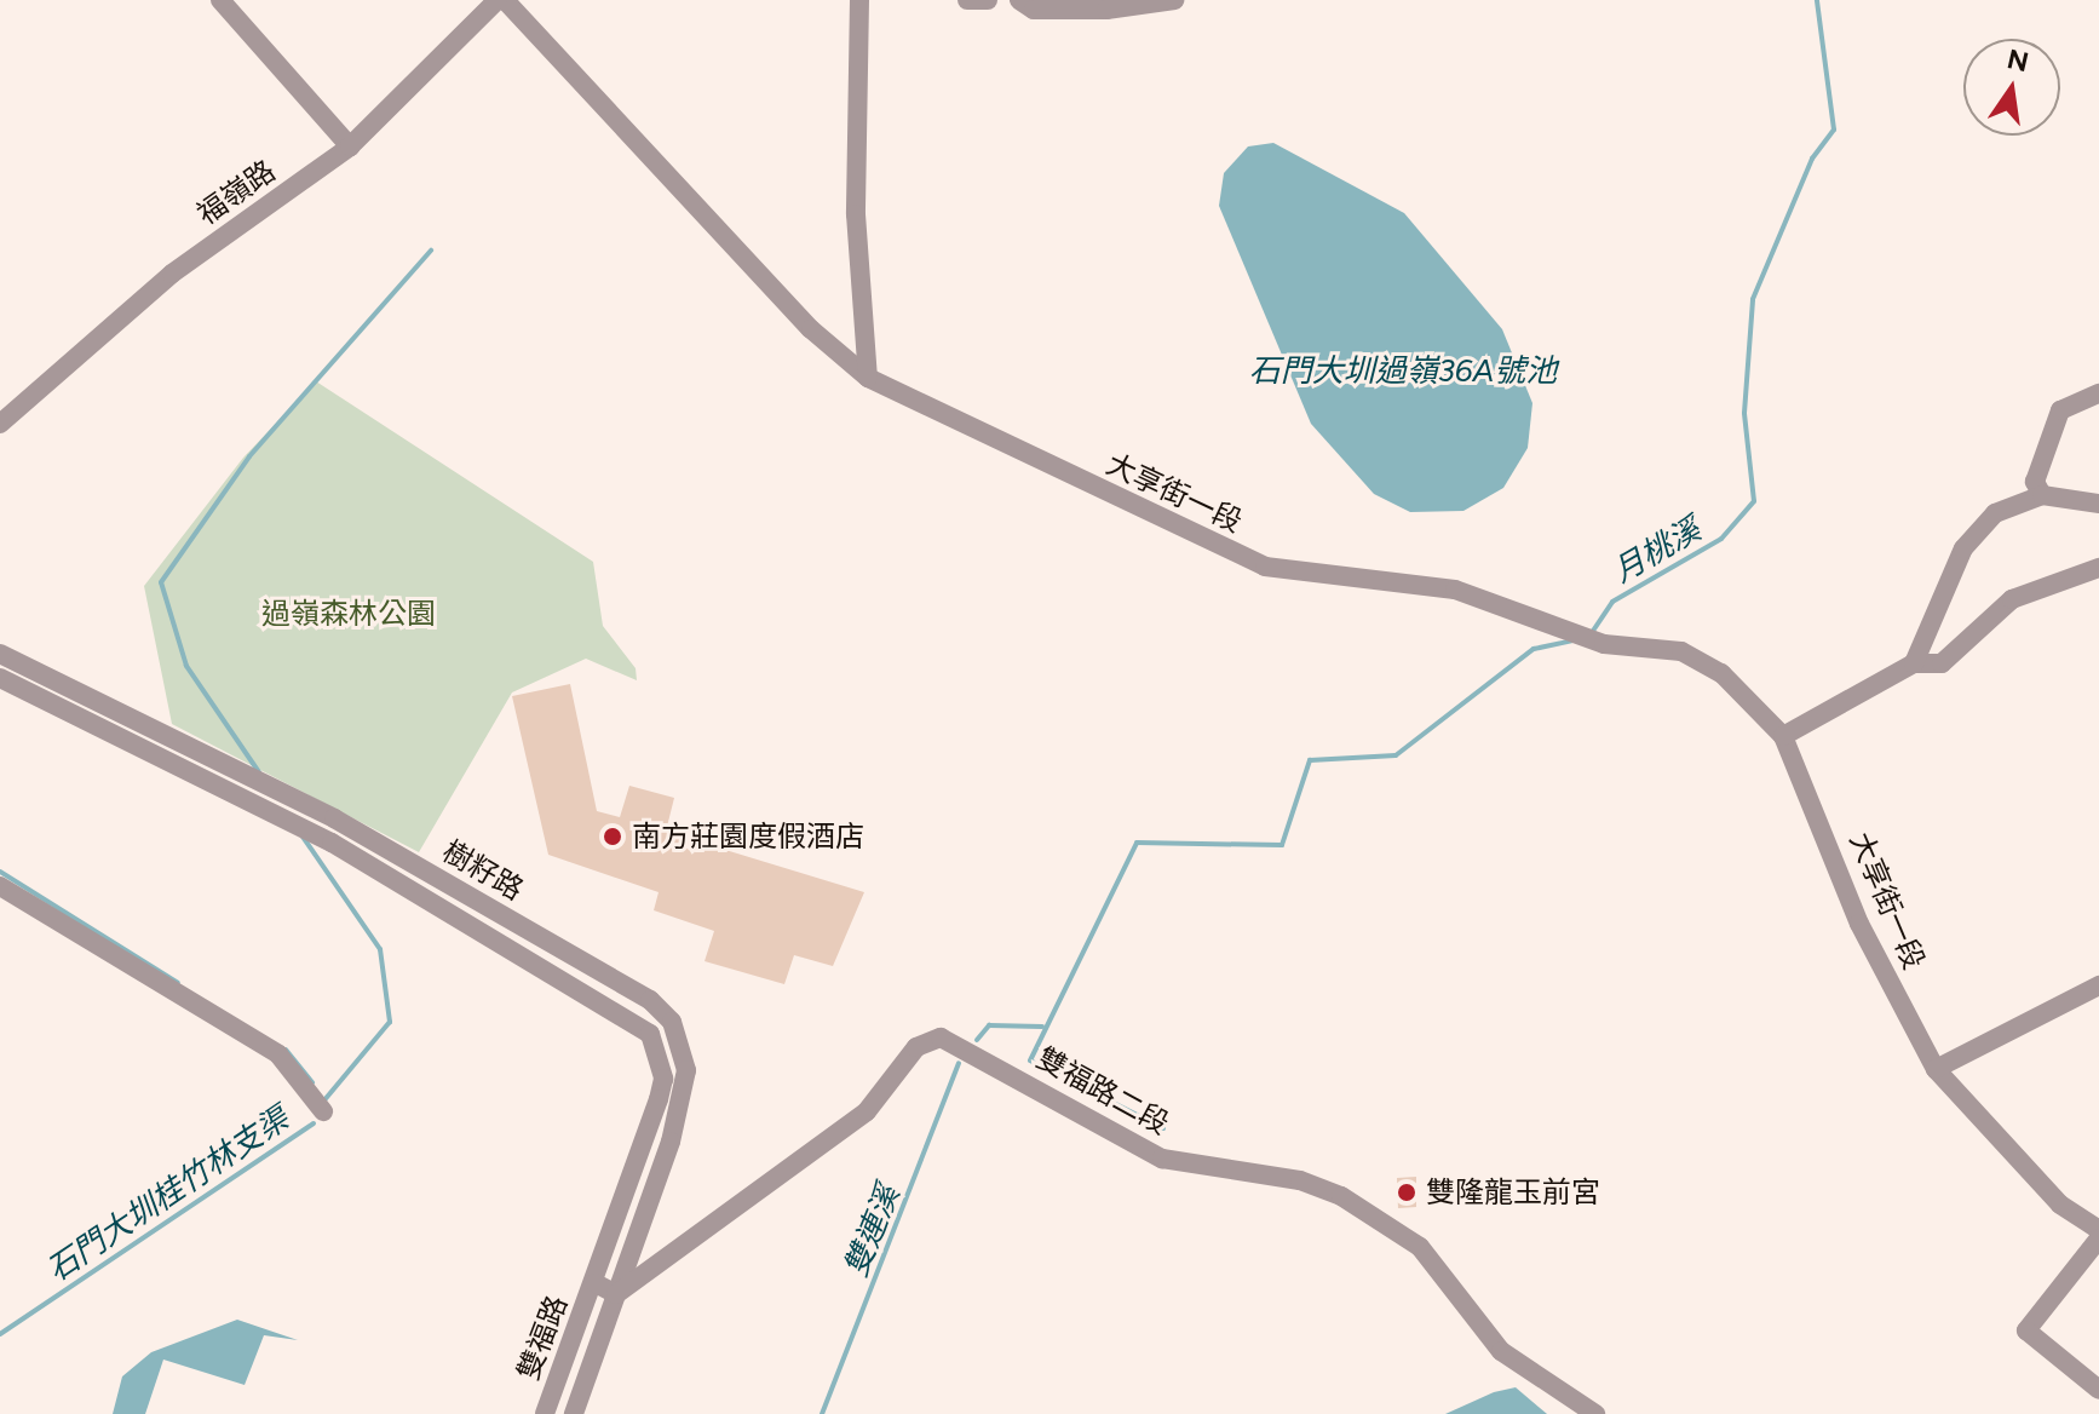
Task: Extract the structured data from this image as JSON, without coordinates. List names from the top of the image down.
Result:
{
  "streets": {
    "street": [
      "福嶺路",
      "大享街一段",
      "樹籽路",
      "雙福路二段",
      "雙福路"
    ]
  },
  "crossings": [
    ["樹籽路", "雙福路二段"],
    ["樹籽路", "雙福路"]
  ],
  "water": [
    "石門大圳過嶺36A號池",
    "月桃溪",
    "石門大圳桂竹林支渠",
    "雙連溪"
  ],
  "parks": ["過嶺森林公園"],
  "places": ["南方莊園度假酒店", "雙隆龍玉前宮"],
  "north": "top"
}
